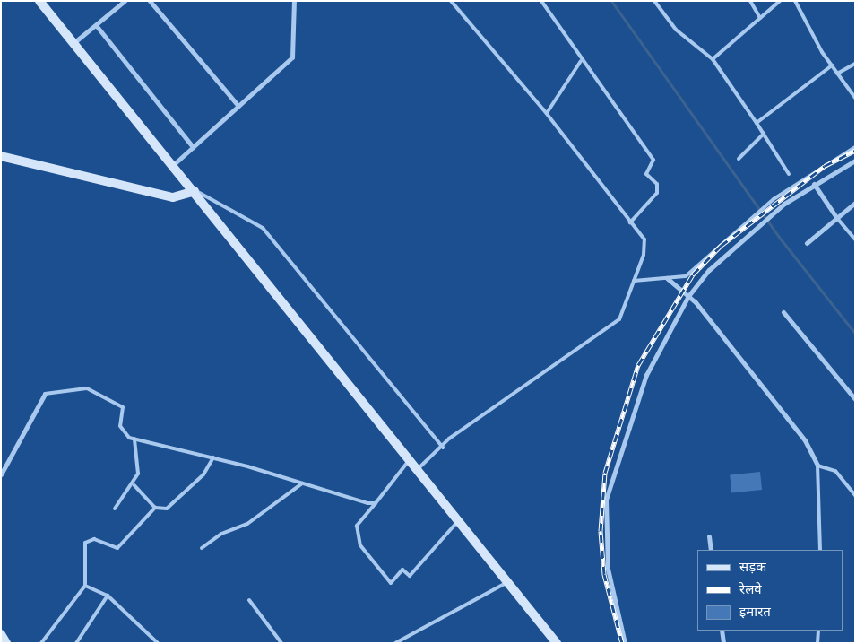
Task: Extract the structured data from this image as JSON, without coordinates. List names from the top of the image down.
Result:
{
  "legend": ["सड़क", "रेलवे", "इमारत"]
}
